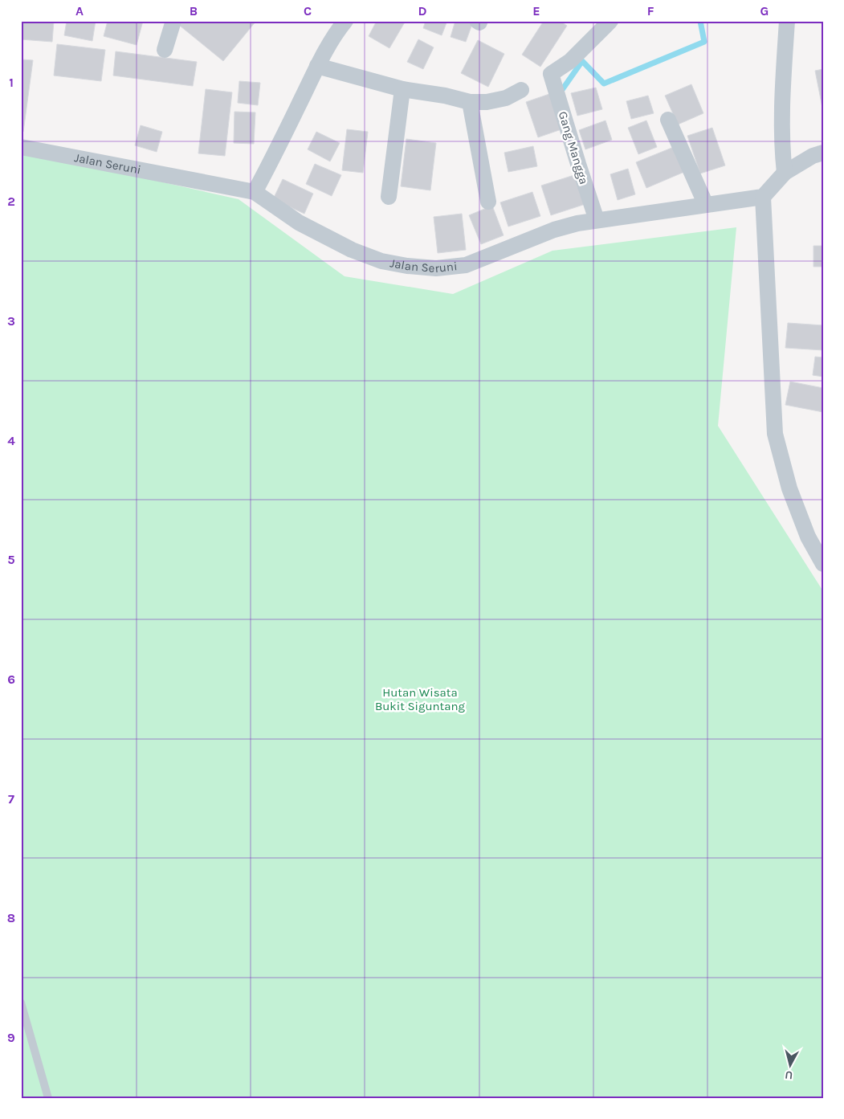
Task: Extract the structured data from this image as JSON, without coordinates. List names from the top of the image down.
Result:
{
  "streets": {
    "street": ["Gang Mangga", "Jalan Seruni"]
  },
  "crossings": [
    ["Gang Mangga", "Jalan Seruni"]
  ],
  "parks": ["Hutan Wisata Bukit Siguntang"],
  "north": "bottom",
  "grid": {
    "columns": [
      "A",
      "B",
      "C",
      "D",
      "E",
      "F",
      "G"
    ],
    "rows": [
      "1",
      "2",
      "3",
      "4",
      "5",
      "6",
      "7",
      "8",
      "9"
    ]
  }
}
